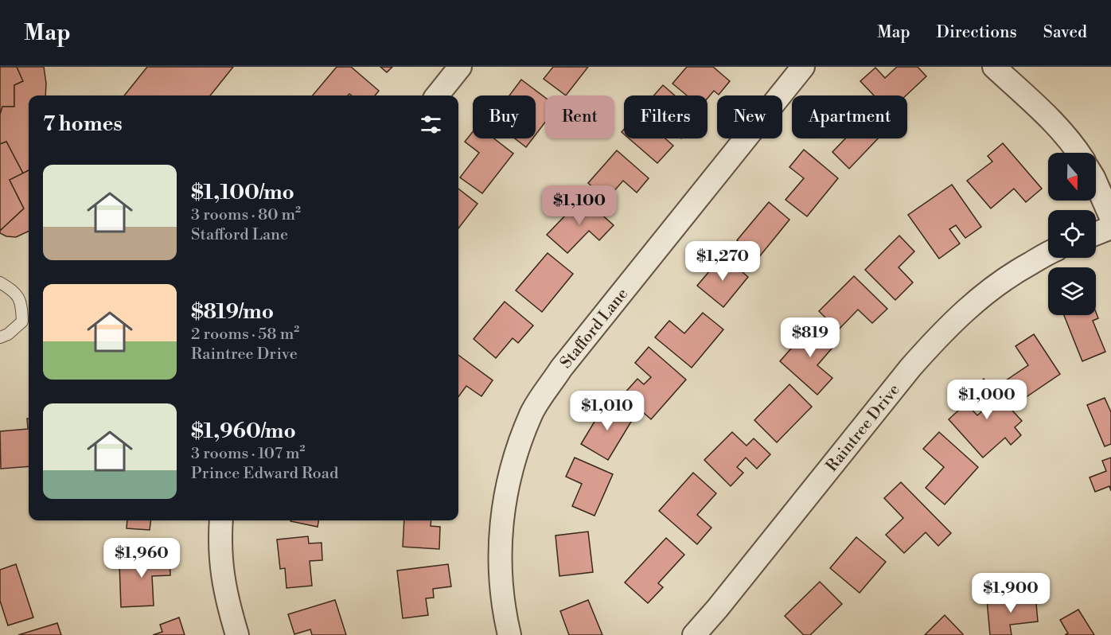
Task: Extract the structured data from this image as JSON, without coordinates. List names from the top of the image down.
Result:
{
  "streets": {
    "street": ["Stafford Lane", "Raintree Drive"]
  },
  "north": "bottom",
  "page": {
    "header": "Map",
    "nav": ["Map", "Directions", "Saved"],
    "chip": [
      "Buy",
      "Rent",
      "Filters",
      "New",
      "Apartment"
    ],
    "heading": "7 homes",
    "list": [
      {
        "name": "$1,100/mo",
        "note": "3 rooms · 80 m² · Stafford Lane"
      },
      {
        "name": "$819/mo",
        "note": "2 rooms · 58 m² · Raintree Drive"
      },
      {
        "name": "$1,960/mo",
        "note": "3 rooms · 107 m² · Prince Edward Road"
      }
    ],
    "price": [
      "$1,100",
      "$1,270",
      "$819",
      "$1,000",
      "$1,010",
      "$1,960",
      "$1,900"
    ]
  }
}
